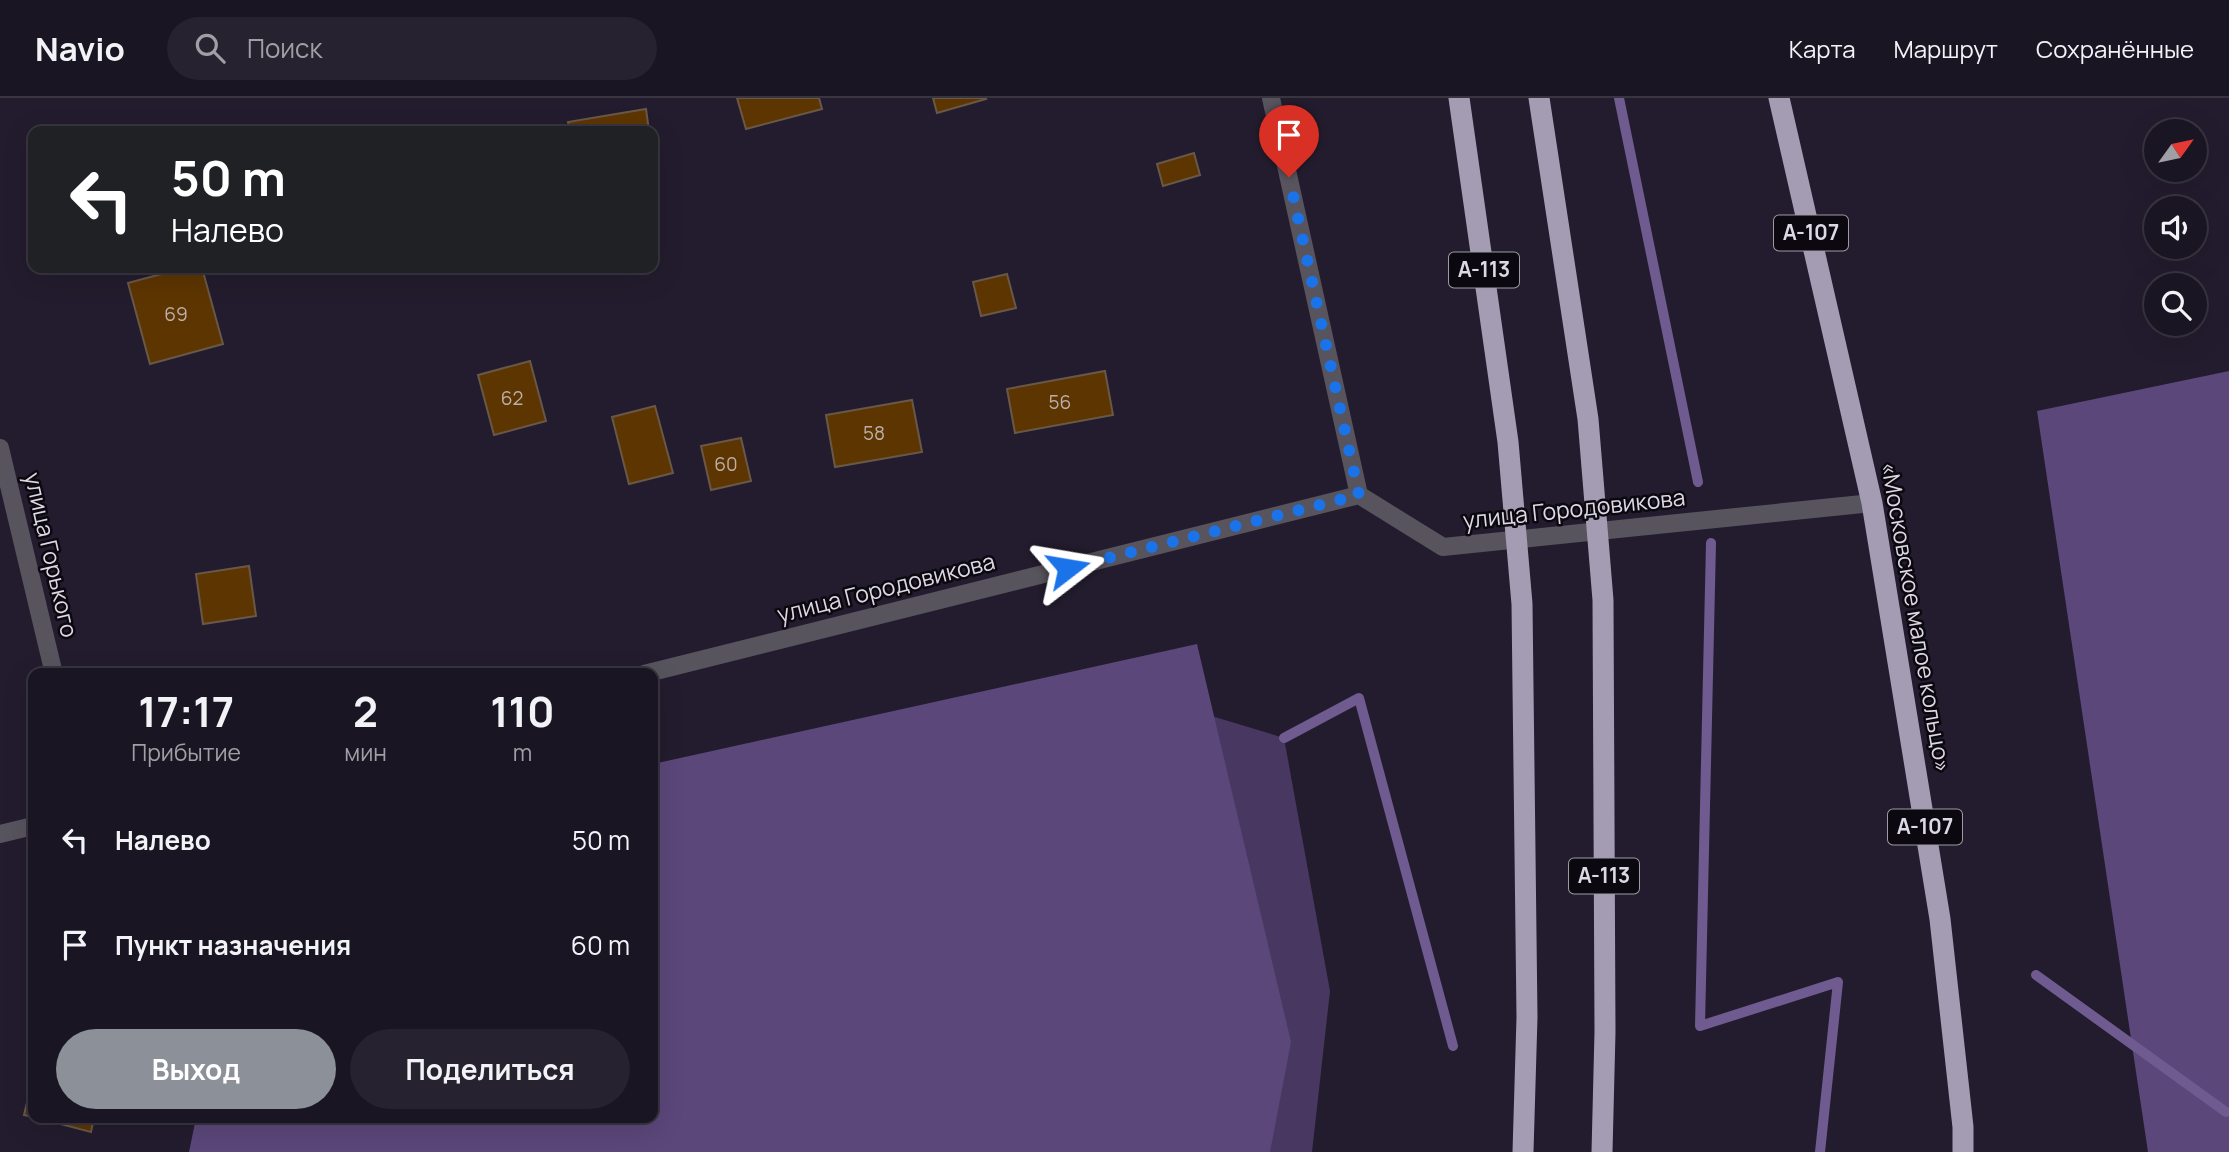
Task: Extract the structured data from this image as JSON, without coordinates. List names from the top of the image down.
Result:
{
  "streets": {
    "highway": ["А-107", "А-113", "«Московское малое кольцо»"],
    "street": ["улица Городовикова", "улица Горького"]
  },
  "crossings": [
    ["улица Городовикова", "«Московское малое кольцо»"]
  ],
  "house_numbers": [
    "69",
    "62",
    "56",
    "58",
    "60"
  ],
  "north": "top right",
  "page": {
    "header": "Navio",
    "search": "Поиск",
    "nav": ["Карта", "Маршрут", "Сохранённые"],
    "turn": ["50 m", "Налево"],
    "eta": [
      "17:17",
      "Прибытие",
      "2",
      "мин",
      "110",
      "m"
    ],
    "list": [
      {
        "name": "Налево",
        "value": "50 m"
      },
      {
        "name": "Пункт назначения",
        "value": "60 m"
      }
    ],
    "buttons": ["Выход", "Поделиться"]
  }
}
